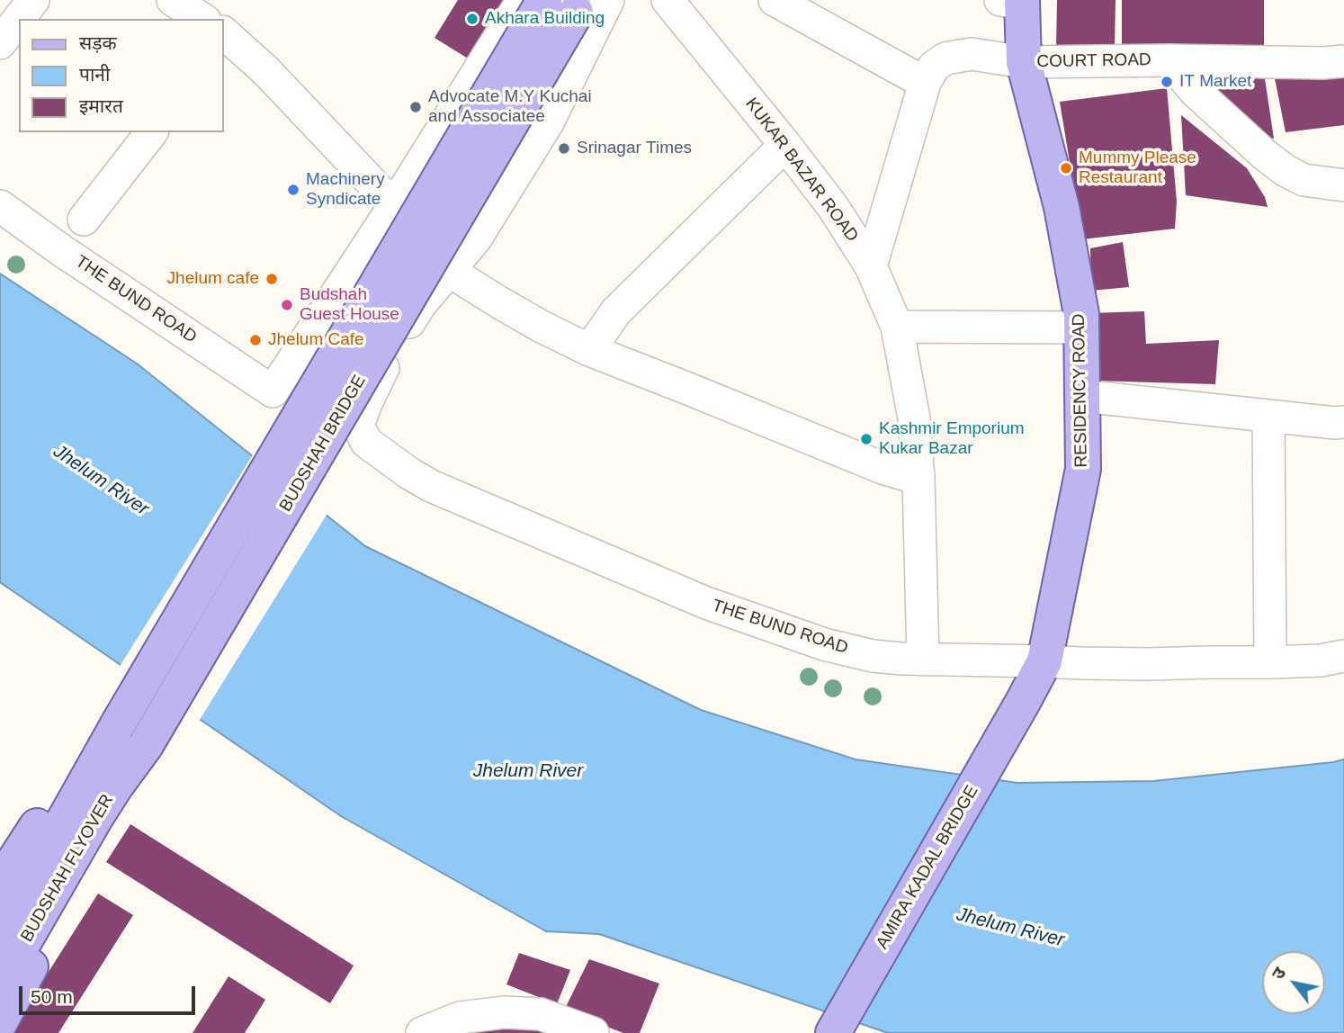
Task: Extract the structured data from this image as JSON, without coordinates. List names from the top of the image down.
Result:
{
  "streets": {
    "main road": [
      "RESIDENCY ROAD",
      "BUDSHAH BRIDGE",
      "AMIRA KADAL BRIDGE",
      "BUDSHAH FLYOVER"
    ],
    "street": ["COURT ROAD", "KUKAR BAZAR ROAD", "THE BUND ROAD"]
  },
  "crossings": [
    ["COURT ROAD", "RESIDENCY ROAD"],
    ["KUKAR BAZAR ROAD", "THE BUND ROAD"],
    ["THE BUND ROAD", "RESIDENCY ROAD"],
    ["RESIDENCY ROAD", "AMIRA KADAL BRIDGE"],
    ["BUDSHAH BRIDGE", "BUDSHAH FLYOVER"]
  ],
  "water": ["Jhelum River"],
  "places": [
    "Akhara Building",
    "IT Market",
    "Advocate M.Y Kuchai and Associatee",
    "Srinagar Times",
    "Mummy Please Restaurant",
    "Machinery Syndicate",
    "Jhelum cafe",
    "Budshah Guest House",
    "Jhelum Cafe",
    "Kashmir Emporium Kukar Bazar"
  ],
  "legend": ["सड़क", "पानी", "इमारत"],
  "scale_bar": "50 m",
  "north": "top left"
}
